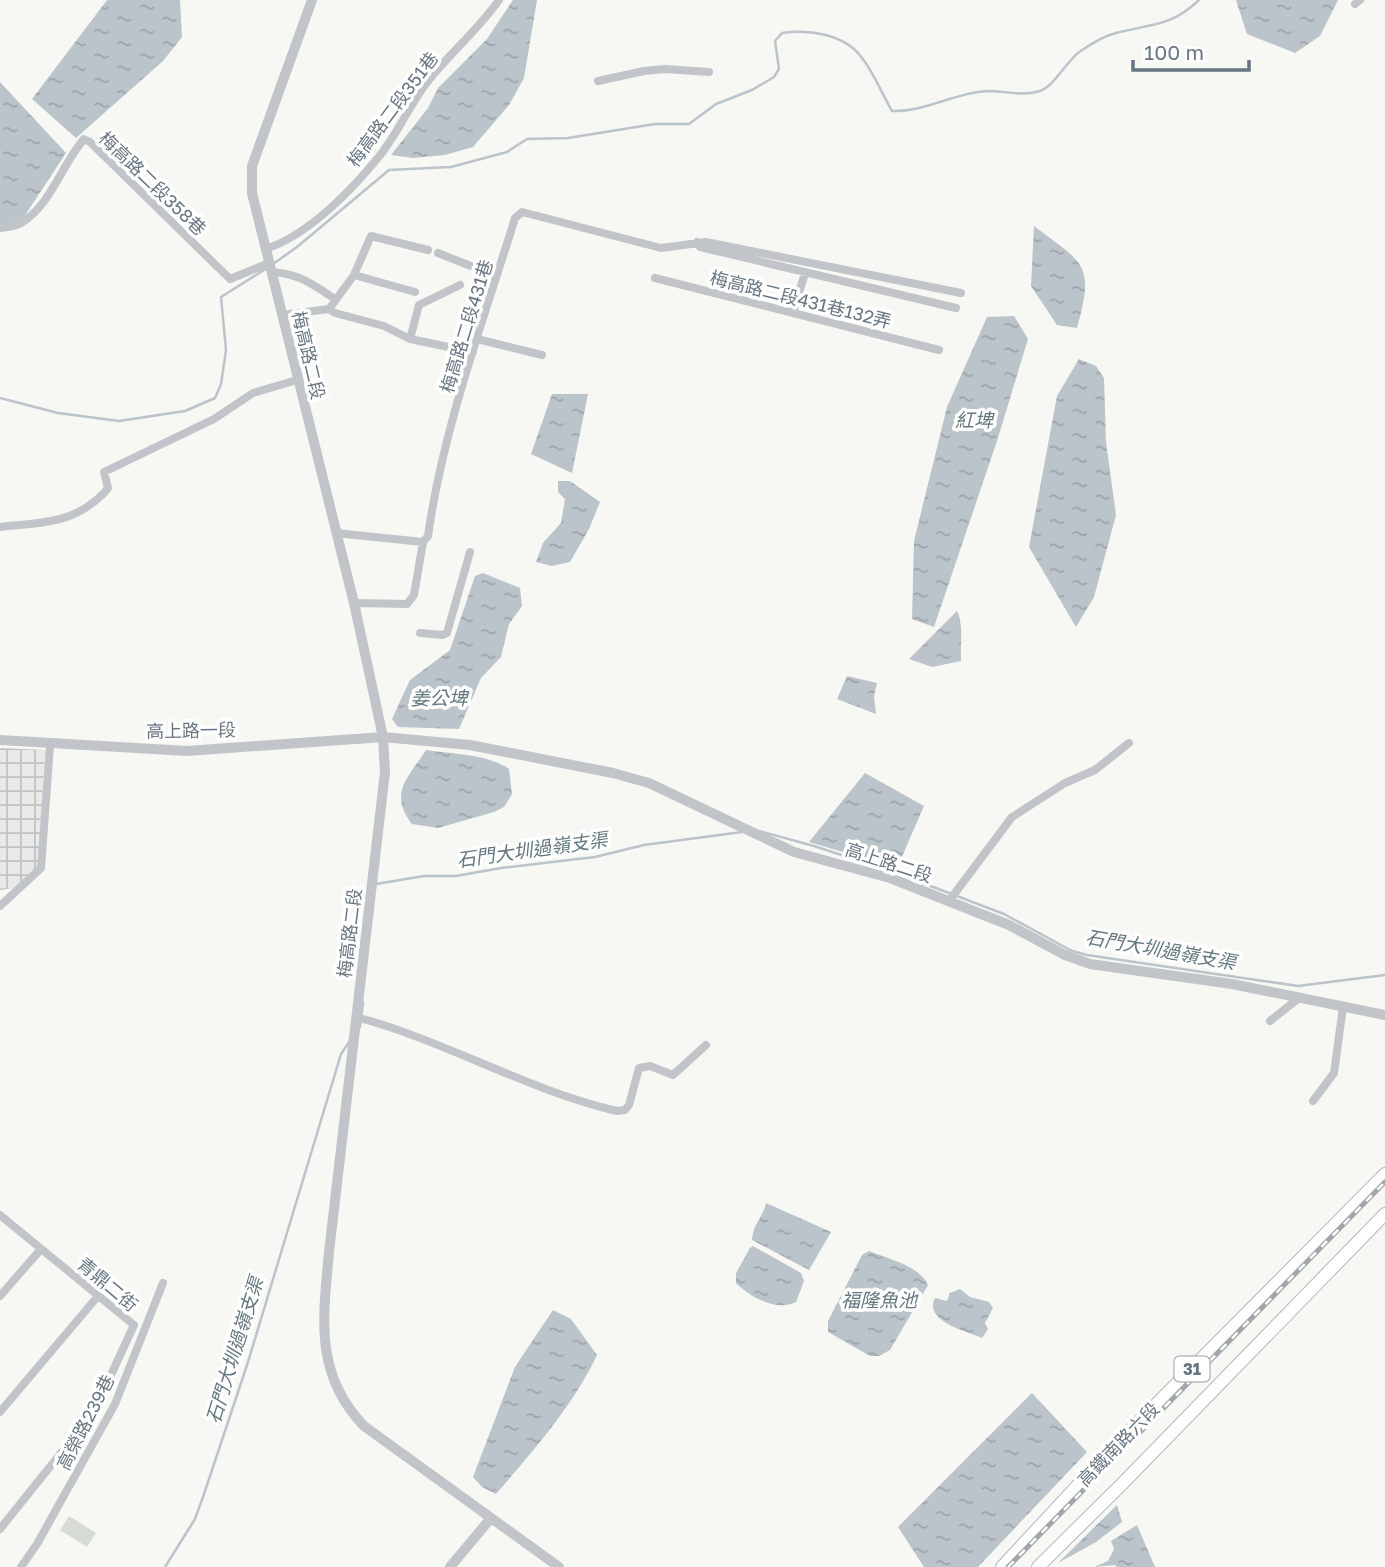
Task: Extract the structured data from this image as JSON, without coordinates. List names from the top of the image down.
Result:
{
  "streets": {
    "main road": ["31", "高鐵南路六段"],
    "street": [
      "梅高路二段351巷",
      "梅高路二段358巷",
      "梅高路二段431巷132弄",
      "梅高路二段431巷",
      "梅高路二段",
      "高上路一段",
      "高上路二段",
      "青鼎二街",
      "高榮路239巷"
    ]
  },
  "crossings": [
    ["梅高路二段351巷", "梅高路二段"],
    ["梅高路二段358巷", "梅高路二段"],
    ["梅高路二段431巷", "梅高路二段"],
    ["梅高路二段", "高上路一段"],
    ["梅高路二段", "高上路二段"],
    ["高上路一段", "高上路二段"]
  ],
  "water": [
    "紅埤",
    "姜公埤",
    "石門大圳過嶺支渠",
    "福隆魚池"
  ],
  "scale_bar": "100 m"
}
